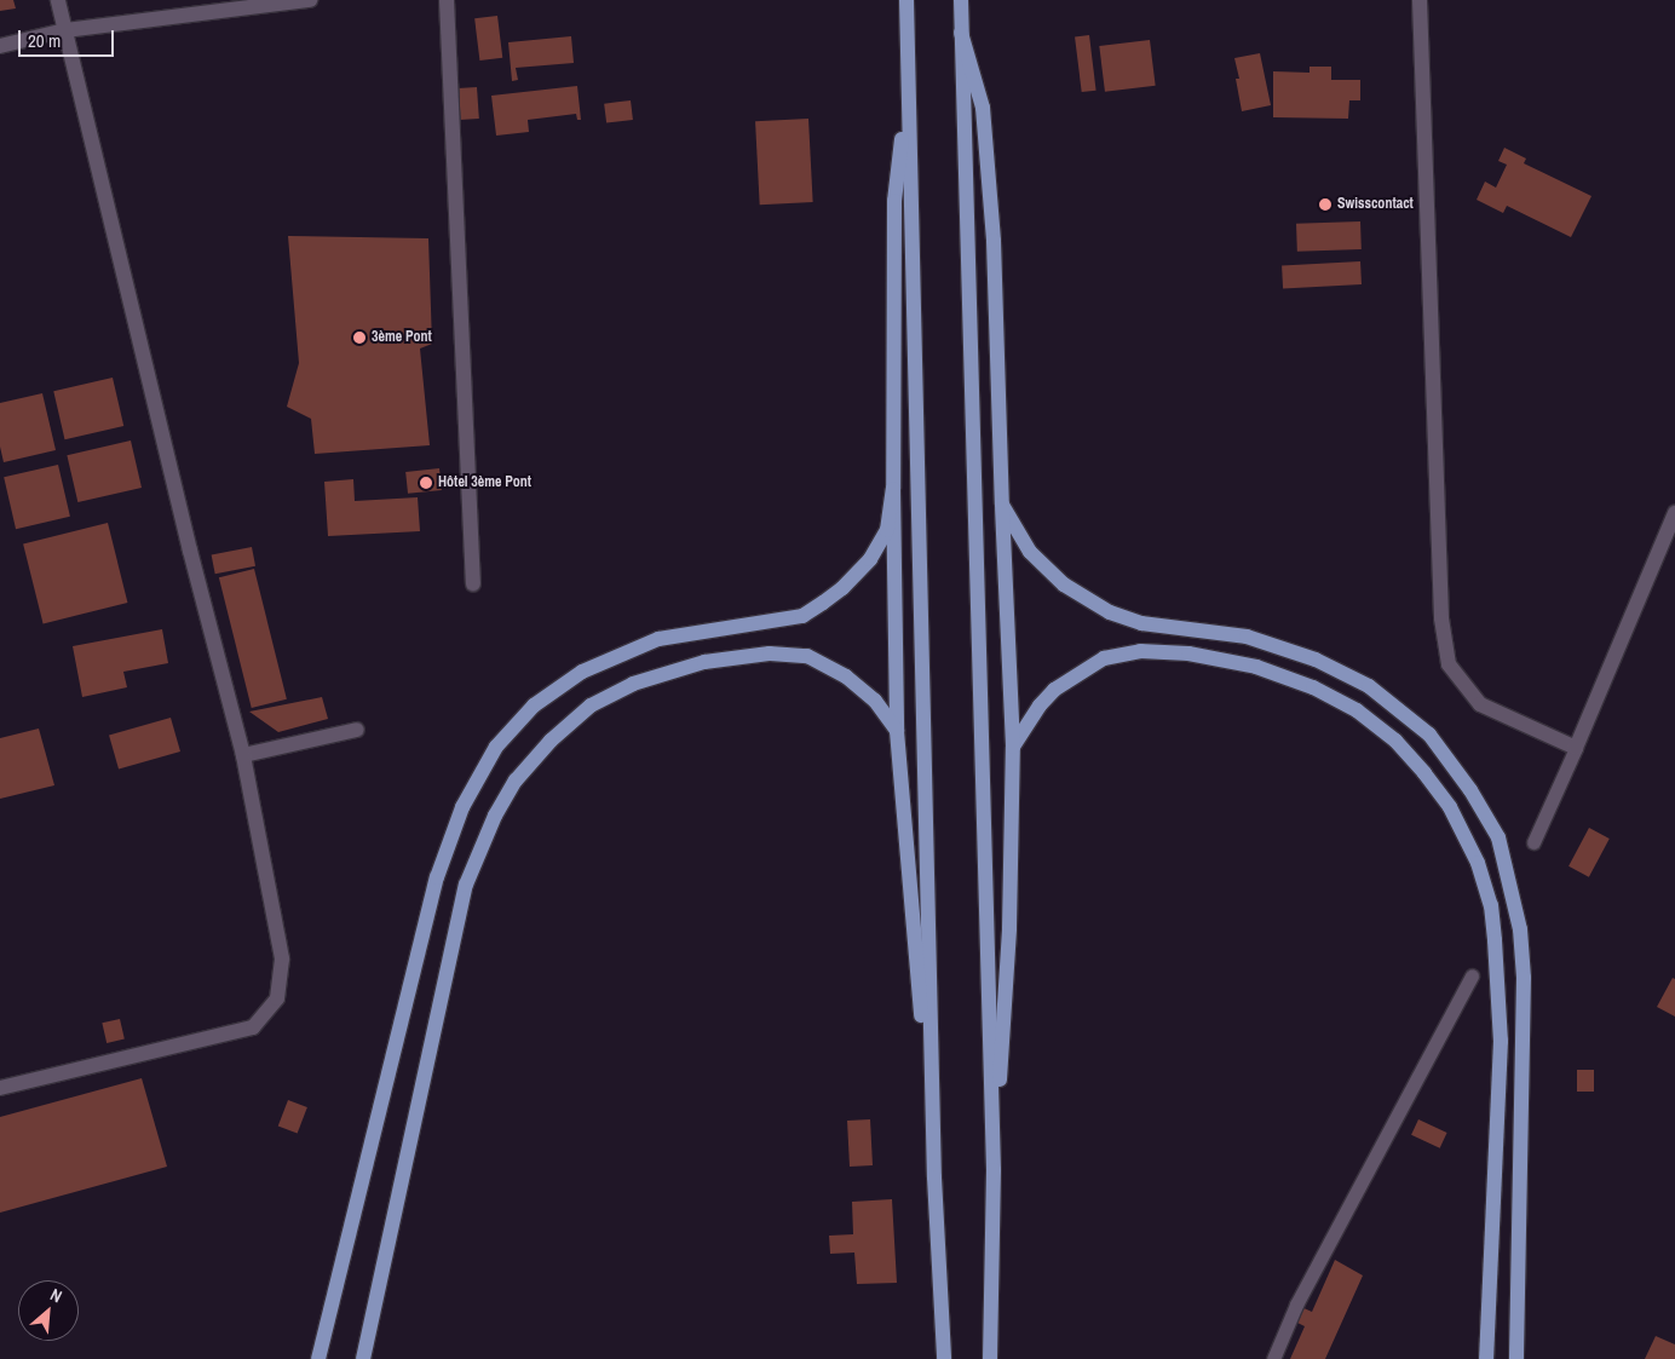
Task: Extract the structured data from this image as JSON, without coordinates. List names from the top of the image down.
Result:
{
  "places": ["Swisscontact", "3ème Pont", "Hôtel 3ème Pont"],
  "scale_bar": "20 m",
  "north": "top right"
}
